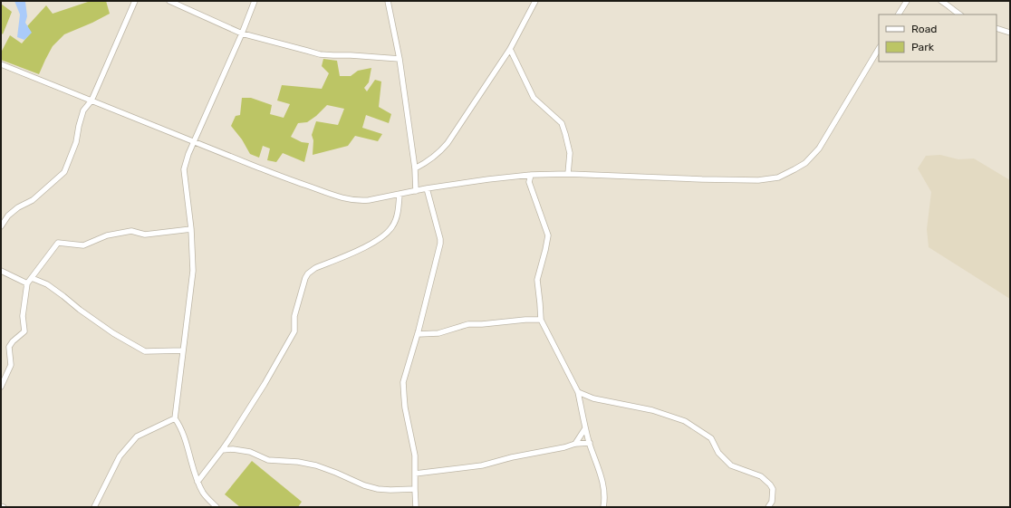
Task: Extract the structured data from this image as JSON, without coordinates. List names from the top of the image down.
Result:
{
  "legend": ["Road", "Park"]
}
